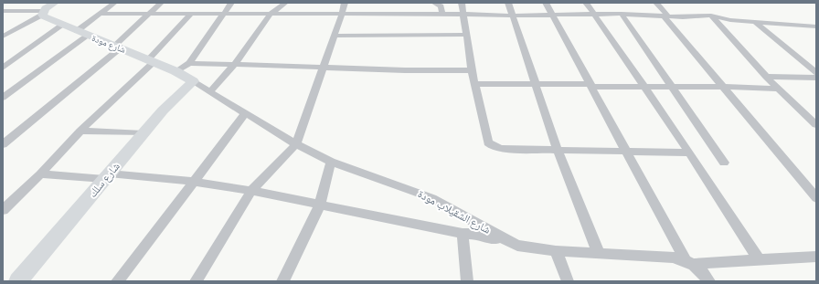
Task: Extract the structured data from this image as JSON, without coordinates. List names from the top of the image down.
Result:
{
  "streets": {
    "street": ["شارع مودة", "شارع سلك", "شارع الشقيلاب مودة"]
  },
  "crossings": [
    ["شارع مودة", "شارع سلك"],
    ["شارع مودة", "شارع الشقيلاب مودة"],
    ["شارع سلك", "شارع الشقيلاب مودة"]
  ]
}
